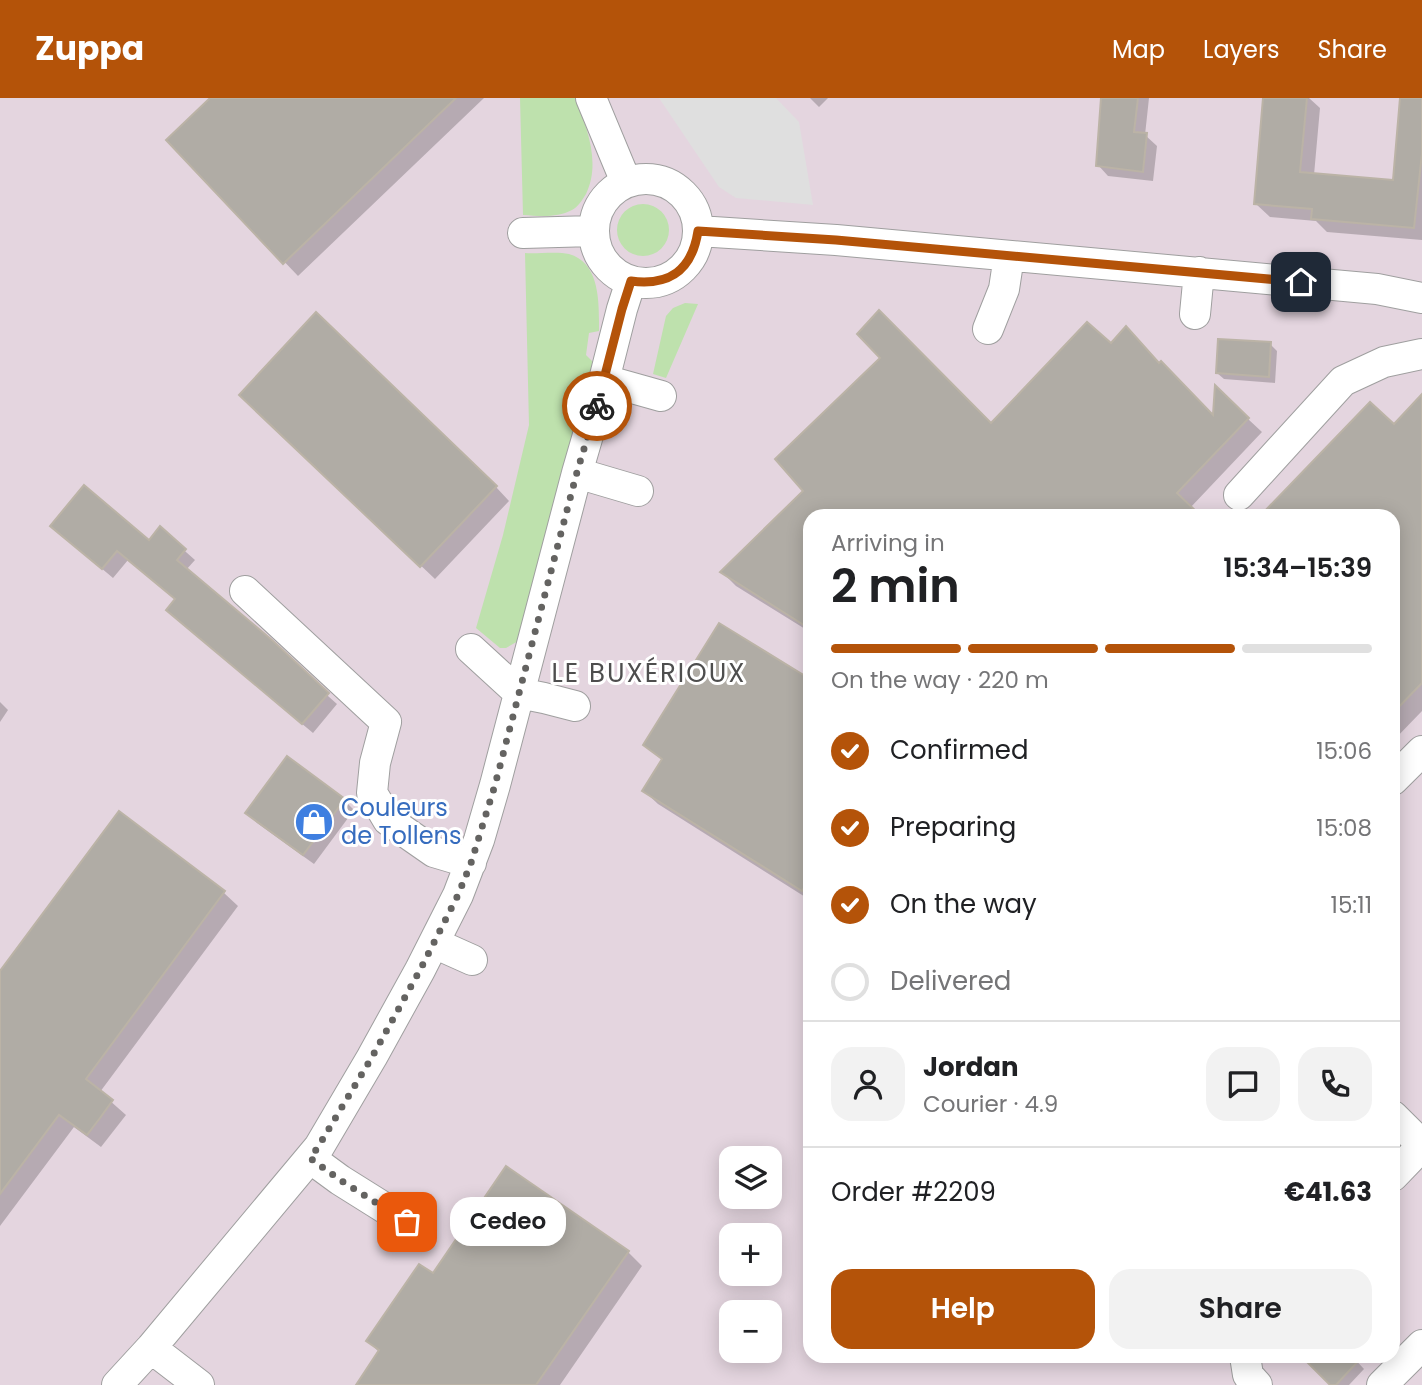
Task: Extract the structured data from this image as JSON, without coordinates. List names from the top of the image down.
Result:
{
  "districts": ["LE BUXÉRIOUX"],
  "places": {
    "shop": ["Couleurs de Tollens"],
    "other": ["Cedeo"]
  },
  "page": {
    "header": "Zuppa",
    "nav": ["Map", "Layers", "Share"],
    "heading": ["2 min", "Arriving in", "15:34–15:39"],
    "panel": [
      "Jordan",
      "Courier · 4.9",
      "Order #2209",
      "€41.63"
    ],
    "bar": "On the way · 220 m",
    "list": [
      ["Confirmed", "15:06"],
      ["Preparing", "15:08"],
      ["On the way", "15:11"],
      "Delivered"
    ],
    "map_buttons": ["+", "−"],
    "bubble": "Cedeo",
    "buttons": ["Help", "Share"]
  }
}
